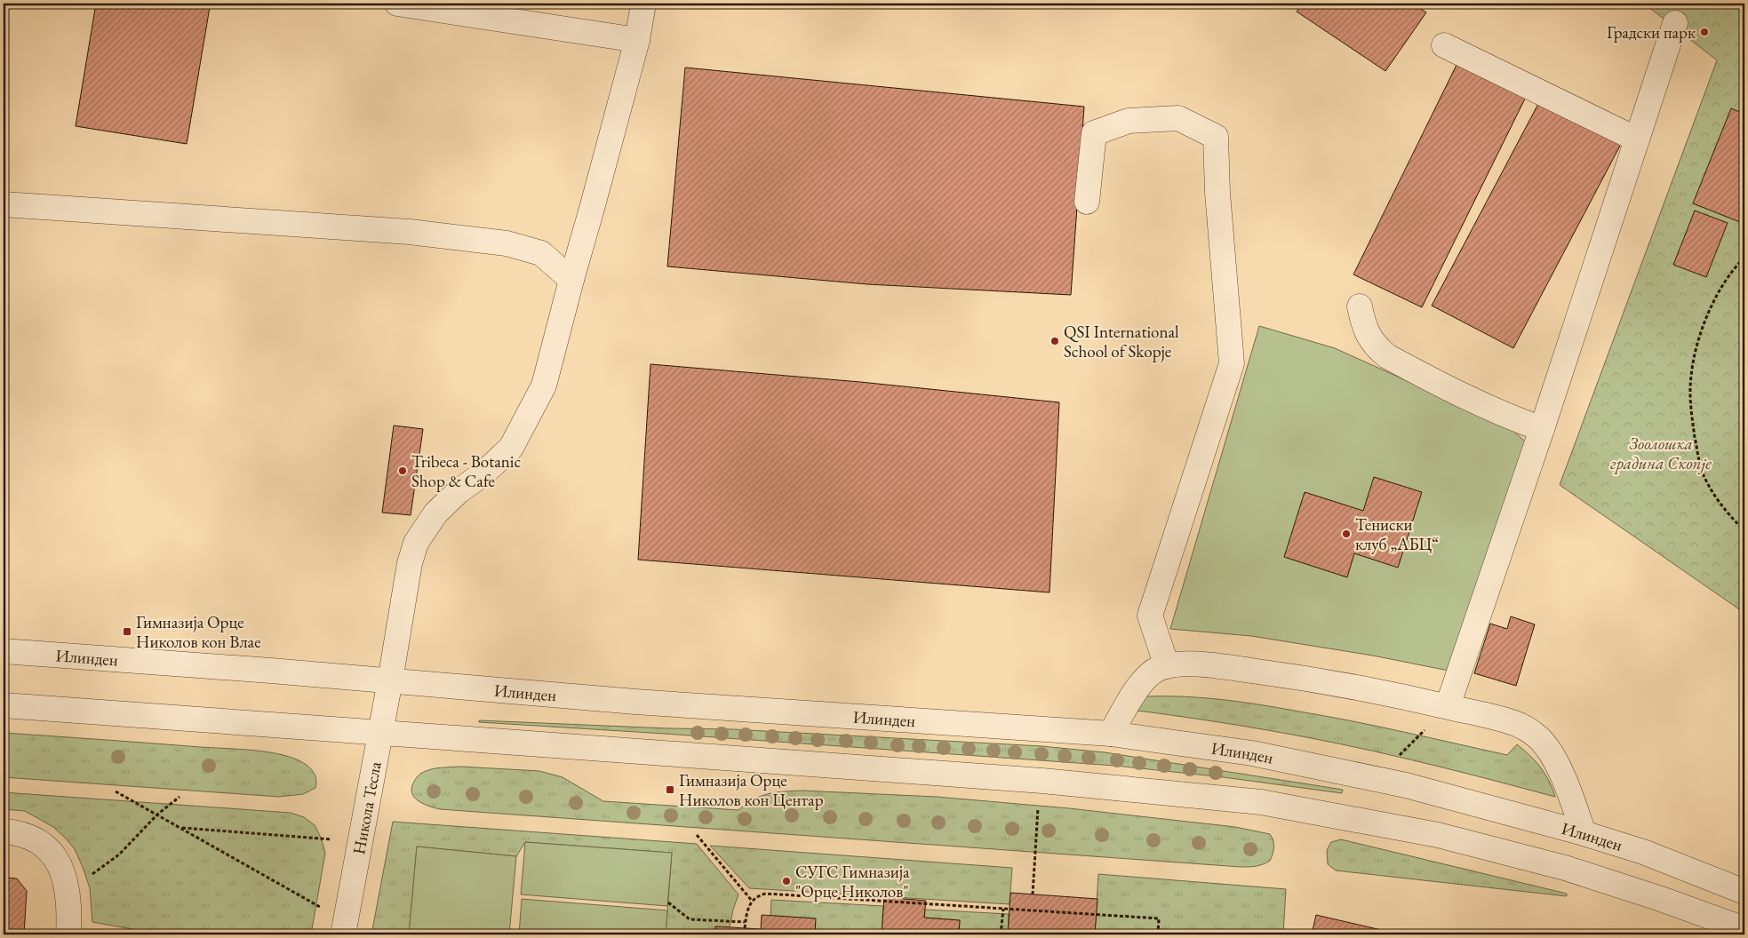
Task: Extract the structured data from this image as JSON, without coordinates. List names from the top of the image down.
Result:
{
  "streets": {
    "street": ["Илинден", "Никола Тесла"]
  },
  "crossings": [
    ["Илинден", "Никола Тесла"]
  ],
  "parks": ["Зоолошка градина Скопје"],
  "places": {
    "other": [
      "Градски парк",
      "QSI International School of Skopje",
      "Tribeca - Botanic Shop & Cafe",
      "Тениски клуб „АБЦ“",
      "СУГС Гимназија \"Орце Николов\""
    ],
    "transit": ["Гимназија Орце Николов кон Влае", "Гимназија Орце Николов кон Центар"]
  }
}
